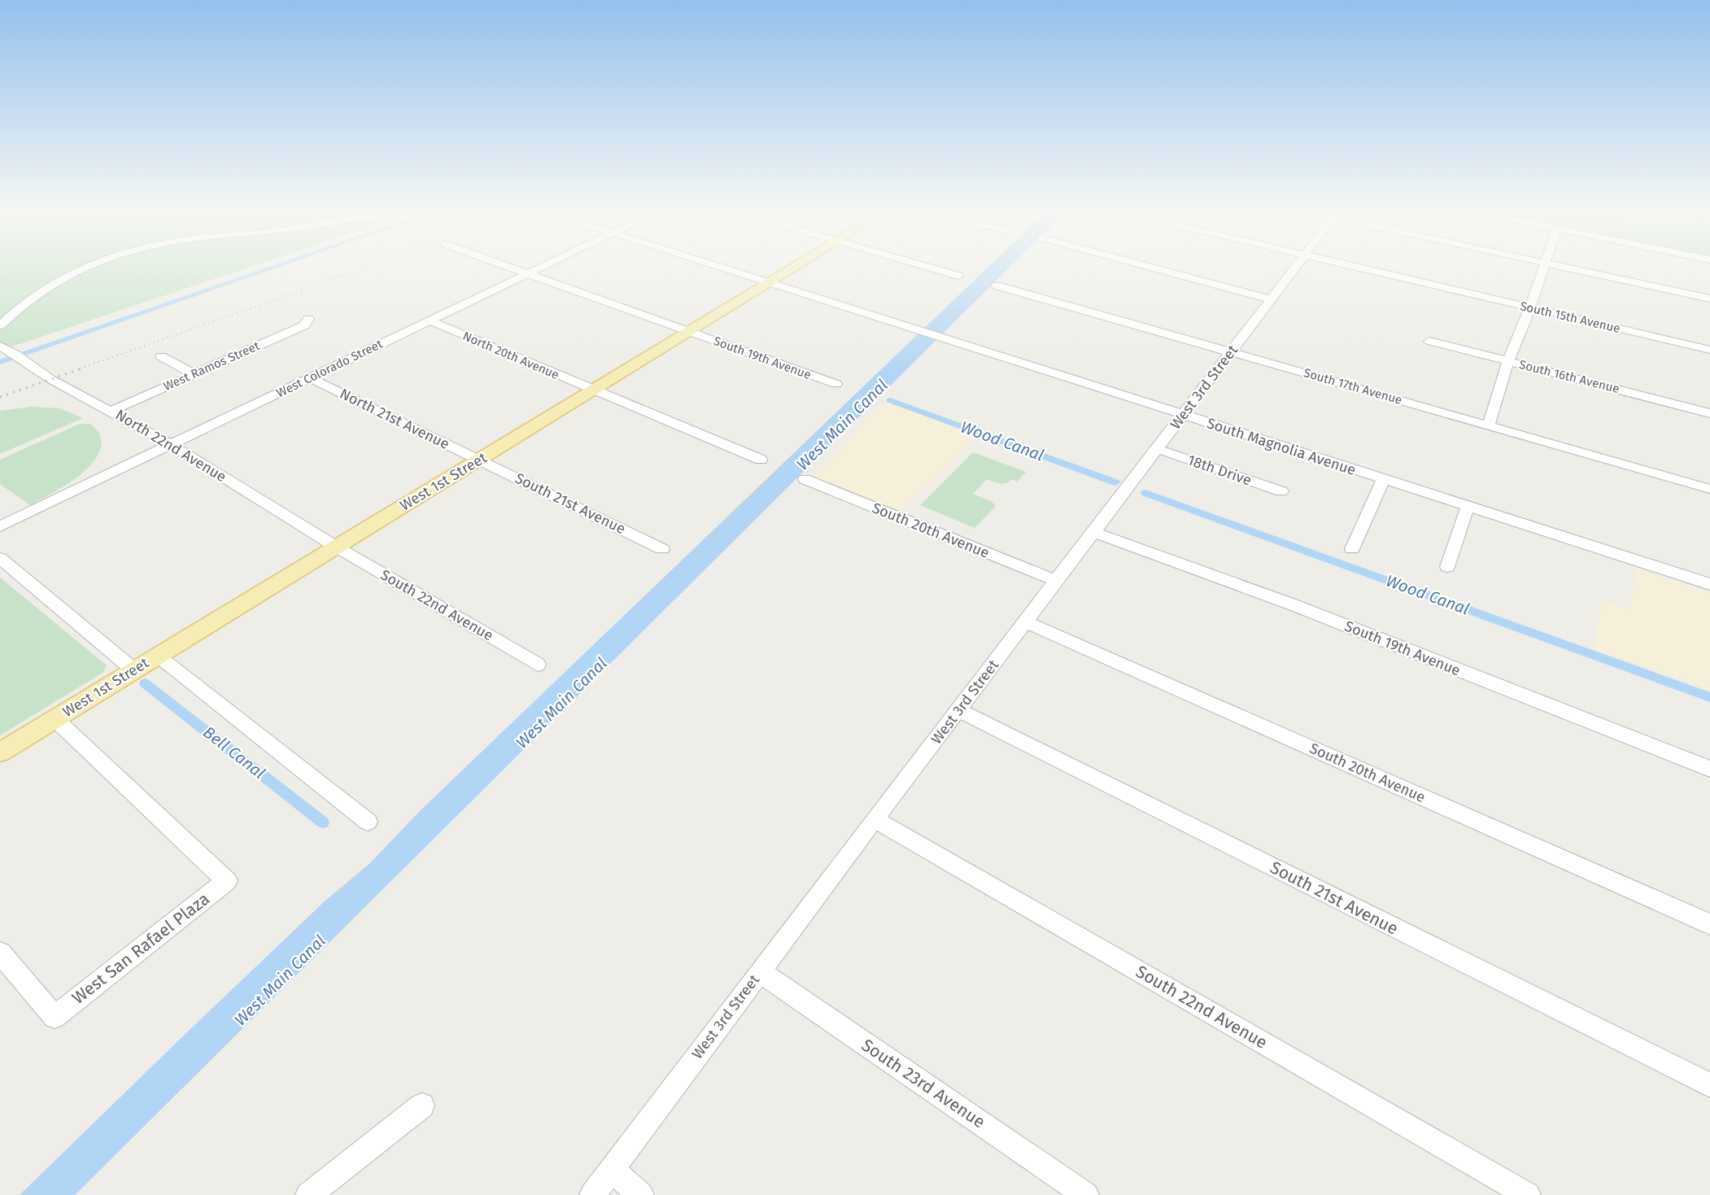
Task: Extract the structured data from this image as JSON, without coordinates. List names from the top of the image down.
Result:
{
  "streets": {
    "main road": ["West 1st Street"],
    "street": [
      "South 15th Avenue",
      "North 20th Avenue",
      "South 19th Avenue",
      "West Ramos Street",
      "West Colorado Street",
      "South 16th Avenue",
      "South 17th Avenue",
      "West 3rd Street",
      "North 21st Avenue",
      "North 22nd Avenue",
      "South Magnolia Avenue",
      "18th Drive",
      "South 21st Avenue",
      "South 20th Avenue",
      "South 22nd Avenue",
      "West San Rafael Plaza",
      "South 23rd Avenue"
    ]
  },
  "crossings": [
    ["North 20th Avenue", "West Colorado Street"],
    ["North 20th Avenue", "West 1st Street"],
    ["South 19th Avenue", "West Colorado Street"],
    ["South 19th Avenue", "West 3rd Street"],
    ["South 19th Avenue", "West 1st Street"],
    ["West Ramos Street", "North 22nd Avenue"],
    ["West Colorado Street", "North 21st Avenue"],
    ["West Colorado Street", "North 22nd Avenue"],
    ["South 17th Avenue", "West 3rd Street"],
    ["West 3rd Street", "South Magnolia Avenue"],
    ["West 3rd Street", "18th Drive"],
    ["West 3rd Street", "South 21st Avenue"],
    ["West 3rd Street", "South 20th Avenue"],
    ["West 3rd Street", "South 22nd Avenue"],
    ["West 3rd Street", "South 23rd Avenue"],
    ["North 21st Avenue", "West 1st Street"],
    ["North 21st Avenue", "South 21st Avenue"],
    ["North 22nd Avenue", "West 1st Street"],
    ["North 22nd Avenue", "South 22nd Avenue"],
    ["South Magnolia Avenue", "West 1st Street"],
    ["West 1st Street", "South 21st Avenue"],
    ["West 1st Street", "South 22nd Avenue"],
    ["West 1st Street", "West San Rafael Plaza"]
  ],
  "water": ["West Main Canal", "Wood Canal", "Bell Canal"]
}
